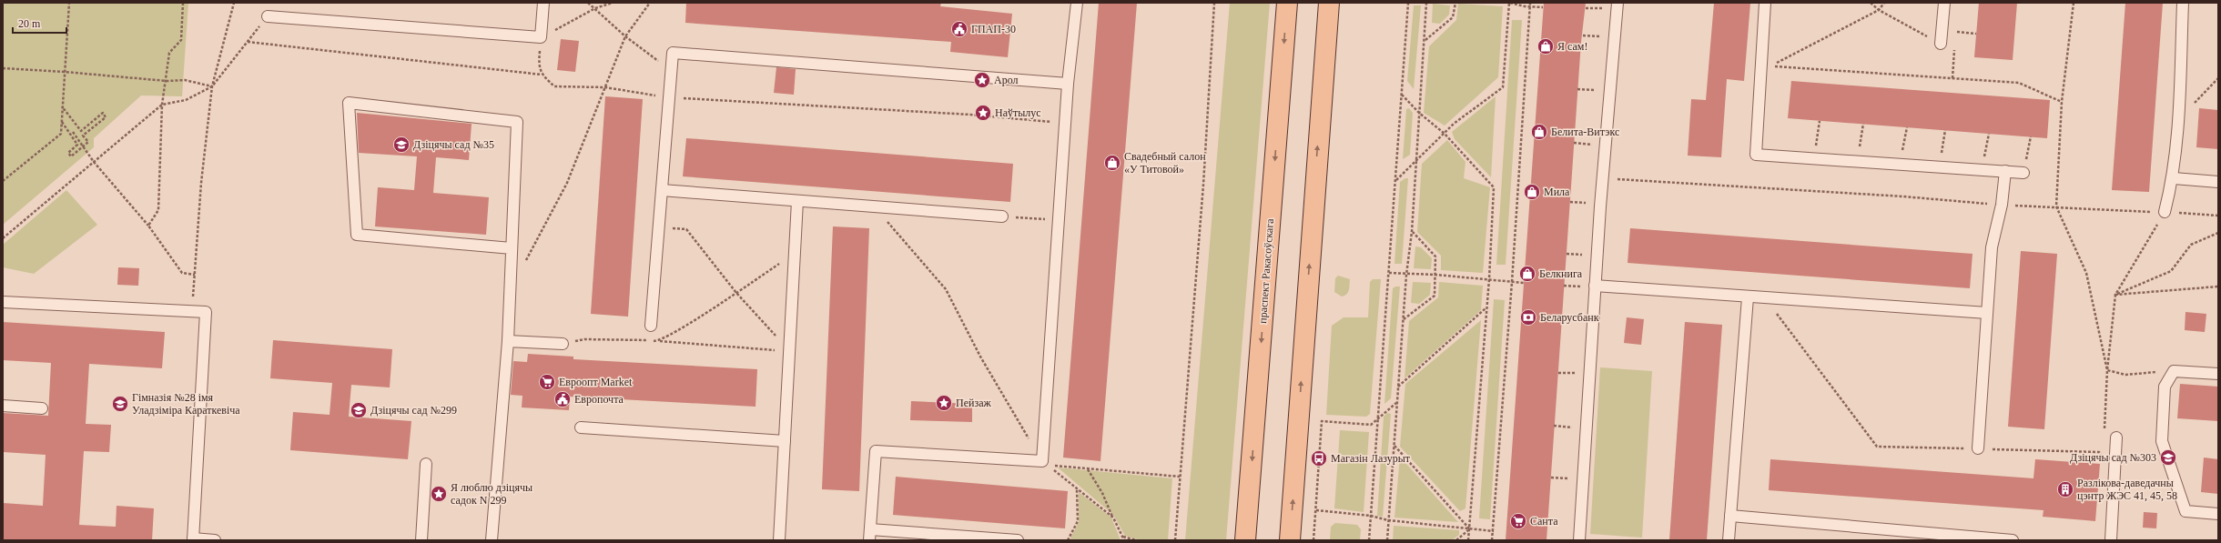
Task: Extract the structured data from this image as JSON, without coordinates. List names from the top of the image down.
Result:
{
  "streets": {
    "main road": ["праспект Ракасоўскага"]
  },
  "places": {
    "public building": ["ГПАП-30", "Европочта"],
    "shop": [
      "Я сам!",
      "Белита-Витэкс",
      "Свадебный салон «У Титовой»",
      "Мила",
      "Белкнига"
    ],
    "place": [
      "Арол",
      "Наўтылус",
      "Пейзаж",
      "Я люблю дзіцячы садок N 299"
    ],
    "school or university": [
      "Дзіцячы сад №35",
      "Гімназія №28 імя Уладзіміра Караткевіча",
      "Дзіцячы сад №299",
      "Дзіцячы сад №303"
    ],
    "bank": ["Беларусбанк"],
    "supermarket": ["Евроопт Market", "Санта"],
    "bus stop": ["Магазін Лазурыт"],
    "building": ["Разлікова-даведачны цэнтр ЖЭС 41, 45, 58"]
  },
  "scale_bar": "20 m"
}
